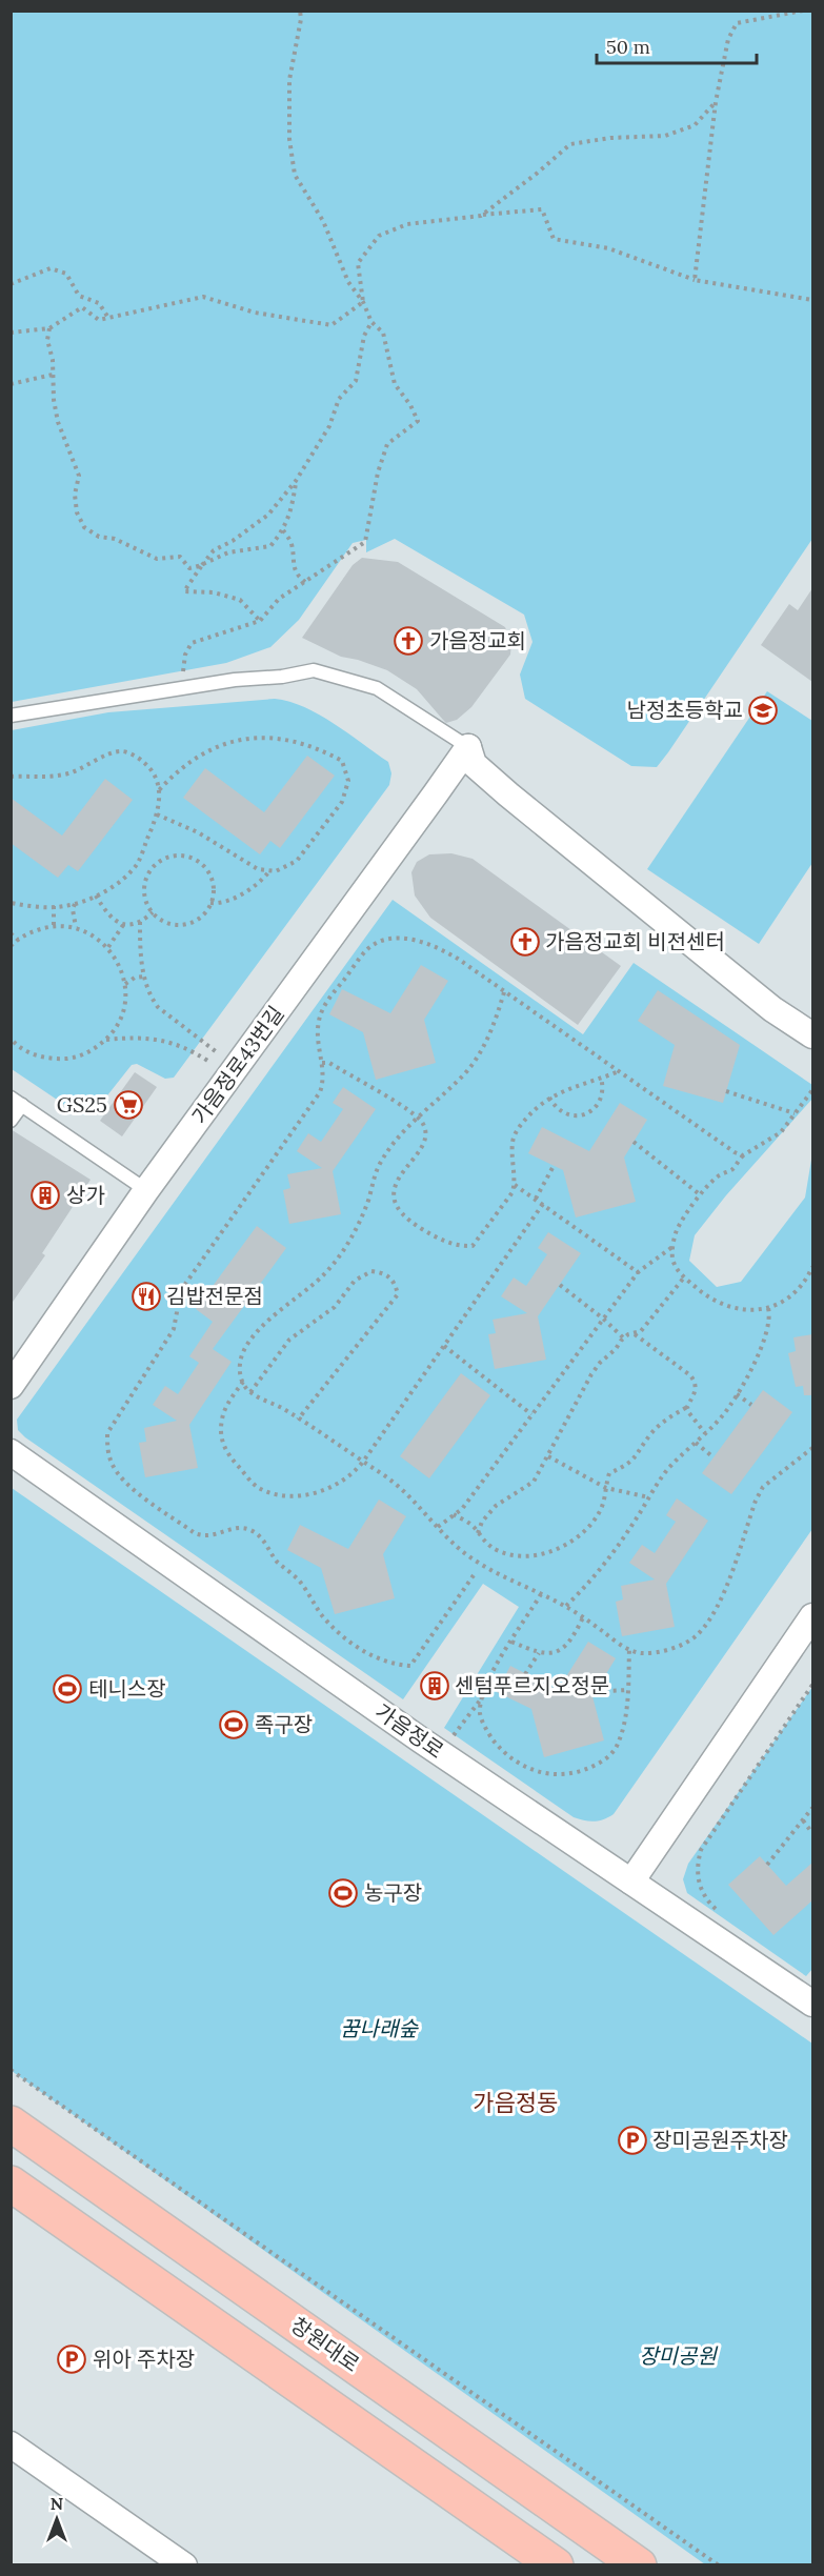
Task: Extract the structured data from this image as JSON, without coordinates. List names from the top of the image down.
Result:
{
  "streets": {
    "main road": ["창원대로"],
    "street": ["가음정로43번길", "가음정로"]
  },
  "districts": ["가음정동"],
  "parks": ["꿈나래숲", "장미공원"],
  "places": {
    "church": ["가음정교회", "가음정교회 비전센터"],
    "school or university": ["남정초등학교"],
    "supermarket": ["GS25"],
    "building": ["상가", "센텀푸르지오정문"],
    "restaurant": ["김밥전문점"],
    "sports": ["테니스장", "족구장", "농구장"],
    "parking": ["장미공원주차장", "위아 주차장"]
  },
  "scale_bar": "50 m",
  "north": "top"
}
